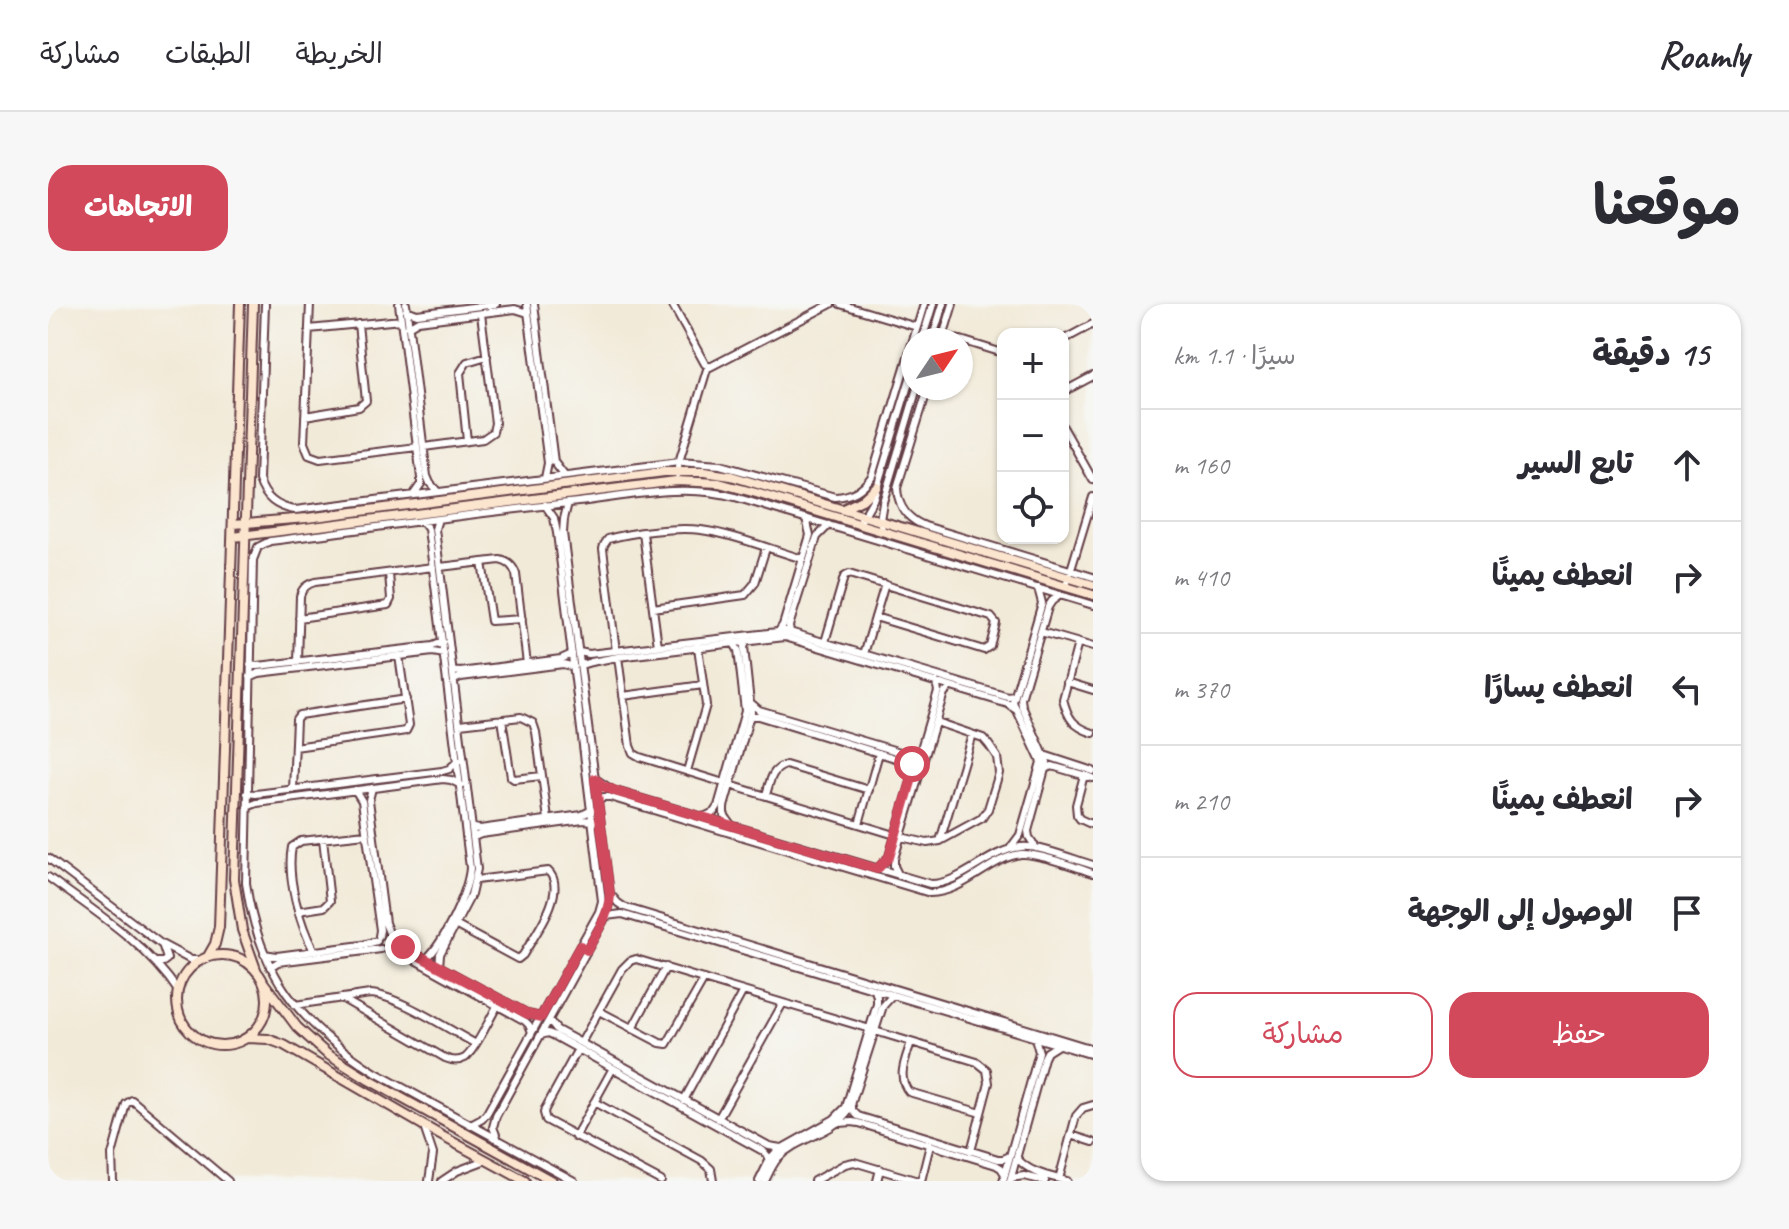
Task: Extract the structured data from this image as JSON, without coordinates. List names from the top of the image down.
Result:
{
  "north": "top right",
  "page": {
    "header": "Roamly",
    "nav": ["الخريطة", "الطبقات", "مشاركة"],
    "title": "موقعنا",
    "buttons": [
      "الاتجاهات",
      ["حفظ", "مشاركة"]
    ],
    "heading": ["15 دقيقة", "سيرًا · 1.1 km"],
    "map_buttons": ["+", "−"],
    "list": [
      ["تابع السير", "160 m"],
      ["انعطف يمينًا", "410 m"],
      ["انعطف يسارًا", "370 m"],
      ["انعطف يمينًا", "210 m"],
      "الوصول إلى الوجهة"
    ]
  }
}
